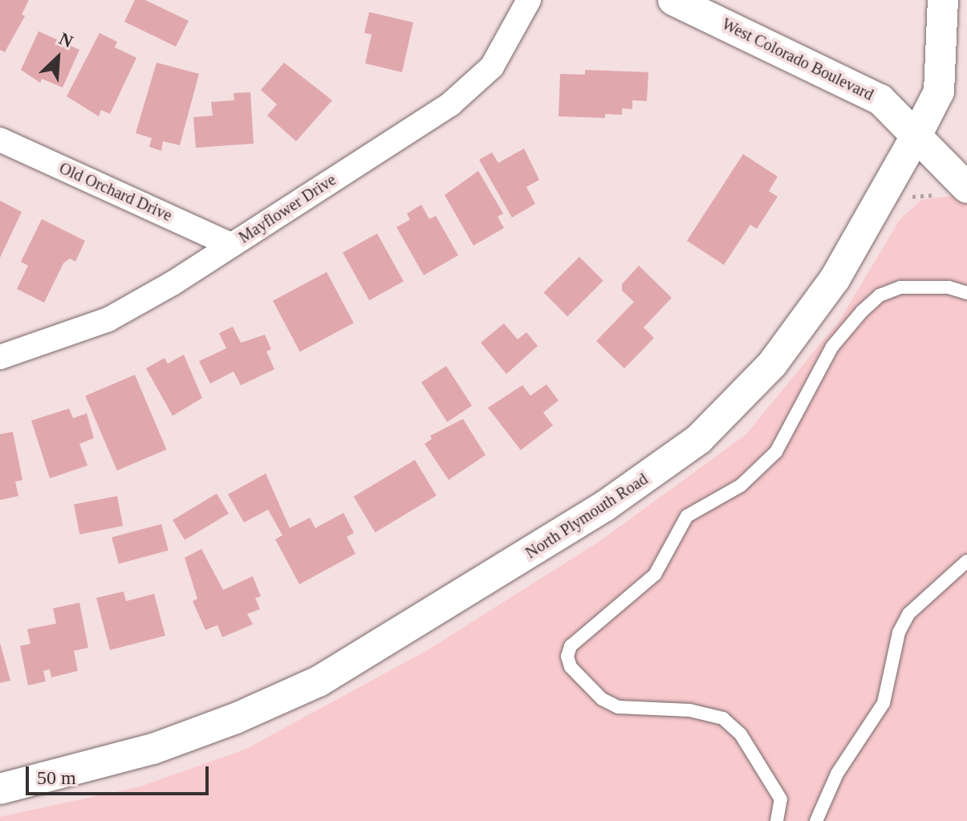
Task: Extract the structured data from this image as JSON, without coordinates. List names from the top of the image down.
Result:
{
  "streets": {
    "street": [
      "West Colorado Boulevard",
      "Old Orchard Drive",
      "Mayflower Drive",
      "North Plymouth Road"
    ]
  },
  "crossings": [
    ["West Colorado Boulevard", "North Plymouth Road"],
    ["Old Orchard Drive", "Mayflower Drive"]
  ],
  "scale_bar": "50 m",
  "north": "top right"
}
